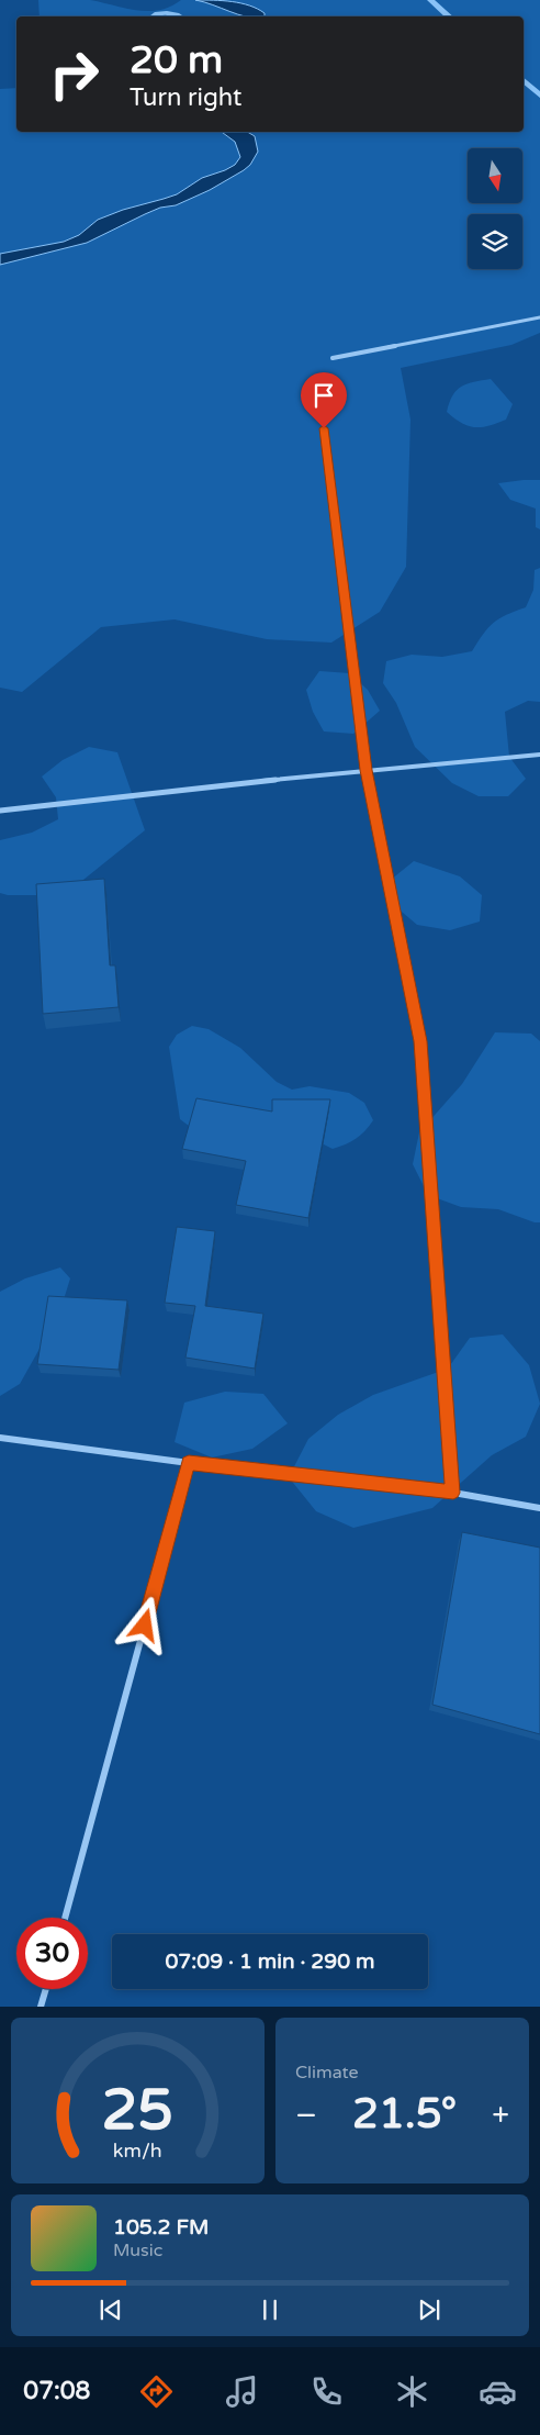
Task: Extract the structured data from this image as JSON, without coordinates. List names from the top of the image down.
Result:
{
  "north": "bottom",
  "page": {
    "turn": ["20 m", "Turn right"],
    "limit": "30",
    "trip": "07:09 · 1 min · 290 m",
    "tile": "Climate",
    "heat": ["−", "21.5°", "+"],
    "song": ["105.2 FM", "Music"],
    "tabs": "07:08",
    "gauge": ["25", "km/h"]
  }
}
